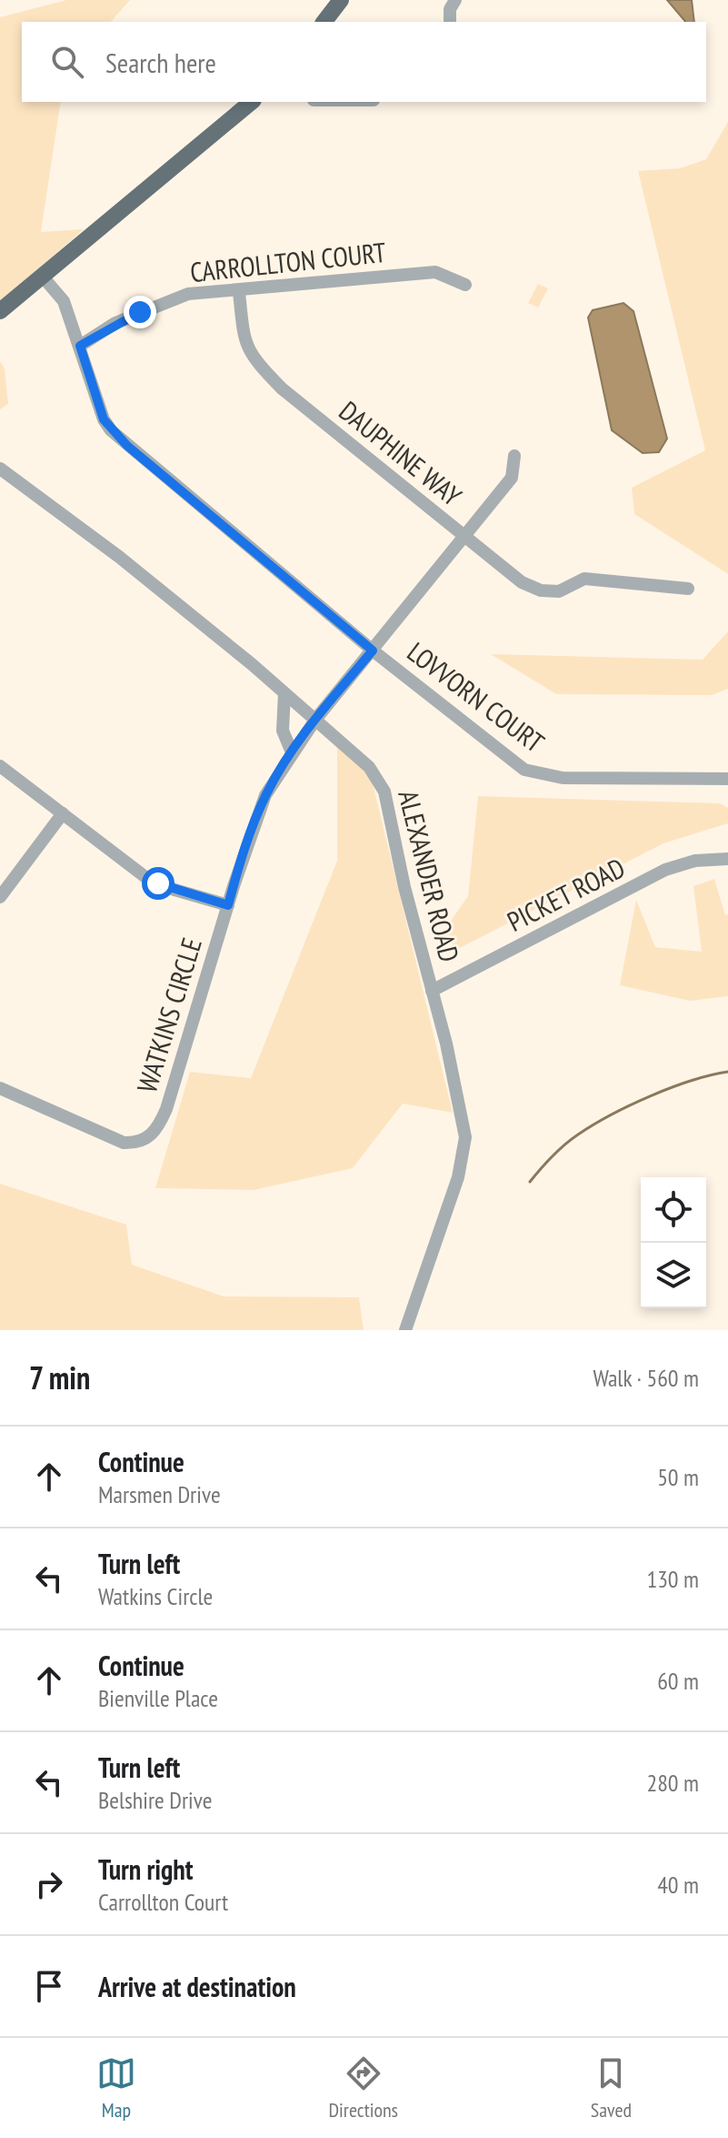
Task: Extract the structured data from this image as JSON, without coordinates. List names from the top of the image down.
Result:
{
  "streets": {
    "street": [
      "CARROLLTON COURT",
      "DAUPHINE WAY",
      "LOVVORN COURT",
      "ALEXANDER ROAD",
      "PICKET ROAD",
      "WATKINS CIRCLE"
    ]
  },
  "crossings": [
    ["CARROLLTON COURT", "DAUPHINE WAY"],
    ["CARROLLTON COURT", "LOVVORN COURT"],
    ["DAUPHINE WAY", "WATKINS CIRCLE"],
    ["LOVVORN COURT", "WATKINS CIRCLE"],
    ["ALEXANDER ROAD", "PICKET ROAD"],
    ["ALEXANDER ROAD", "WATKINS CIRCLE"]
  ],
  "page": {
    "search": "Search here",
    "heading": ["7 min", "Walk · 560 m"],
    "list": [
      ["Continue", "Marsmen Drive", "50 m"],
      ["Turn left", "Watkins Circle", "130 m"],
      ["Continue", "Bienville Place", "60 m"],
      ["Turn left", "Belshire Drive", "280 m"],
      ["Turn right", "Carrollton Court", "40 m"],
      "Arrive at destination"
    ],
    "nav": ["Map", "Directions", "Saved"]
  }
}
